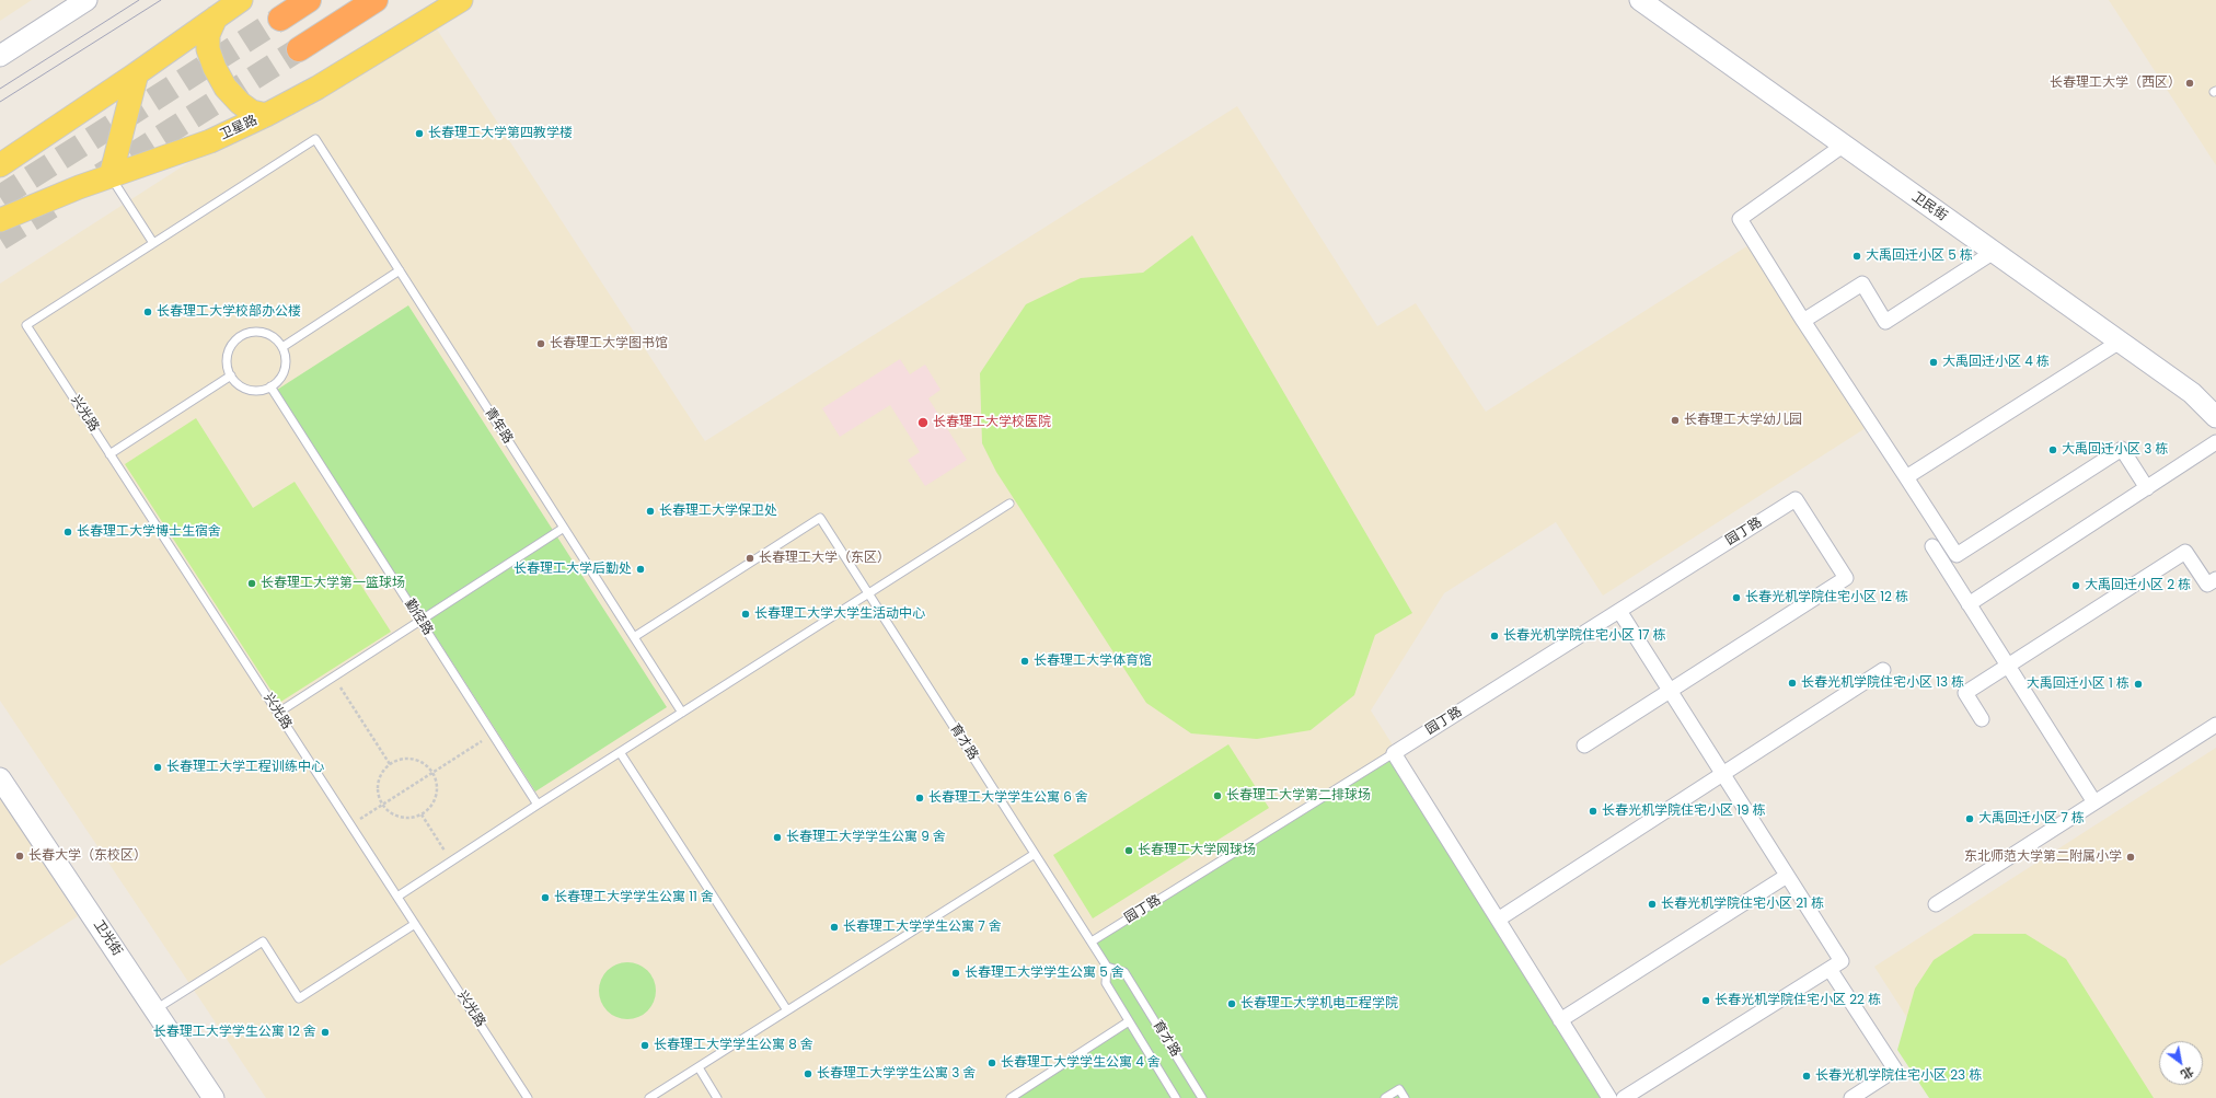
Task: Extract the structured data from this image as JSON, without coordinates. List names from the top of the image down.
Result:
{
  "streets": {
    "main road": ["卫星路"],
    "street": ["卫民街", "园丁路", "卫光街"],
    "lane": [
      "兴光路",
      "青年路",
      "勤径路",
      "育才路"
    ]
  },
  "crossings": [
    ["兴光路", "青年路"],
    ["青年路", "育才路"],
    ["园丁路", "育才路"]
  ],
  "places": [
    "长春理工大学（西区）",
    "长春理工大学第四教学楼",
    "大禹回迁小区 5 栋",
    "长春理工大学校部办公楼",
    "长春理工大学图书馆",
    "大禹回迁小区 4 栋",
    "长春理工大学幼儿园",
    "长春理工大学校医院",
    "大禹回迁小区 3 栋",
    "长春理工大学保卫处",
    "长春理工大学博士生宿舍",
    "长春理工大学（东区）",
    "长春理工大学后勤处",
    "长春理工大学第一篮球场",
    "大禹回迁小区 2 栋",
    "长春光机学院住宅小区 12 栋",
    "长春理工大学大学生活动中心",
    "长春光机学院住宅小区 17 栋",
    "长春理工大学体育馆",
    "长春光机学院住宅小区 13 栋",
    "大禹回迁小区 1 栋",
    "长春理工大学工程训练中心",
    "长春理工大学第二排球场",
    "长春理工大学学生公寓 6 舍",
    "长春光机学院住宅小区 19 栋",
    "大禹回迁小区 7 栋",
    "长春理工大学学生公寓 9 舍",
    "长春理工大学网球场",
    "长春大学（东校区）",
    "东北师范大学第二附属小学",
    "长春理工大学学生公寓 11 舍",
    "长春光机学院住宅小区 21 栋",
    "长春理工大学学生公寓 7 舍",
    "长春理工大学学生公寓 5 舍",
    "长春光机学院住宅小区 22 栋",
    "长春理工大学机电工程学院",
    "长春理工大学学生公寓 12 舍",
    "长春理工大学学生公寓 8 舍",
    "长春理工大学学生公寓 4 舍",
    "长春理工大学学生公寓 3 舍",
    "长春光机学院住宅小区 23 栋"
  ],
  "north": "bottom right"
}
